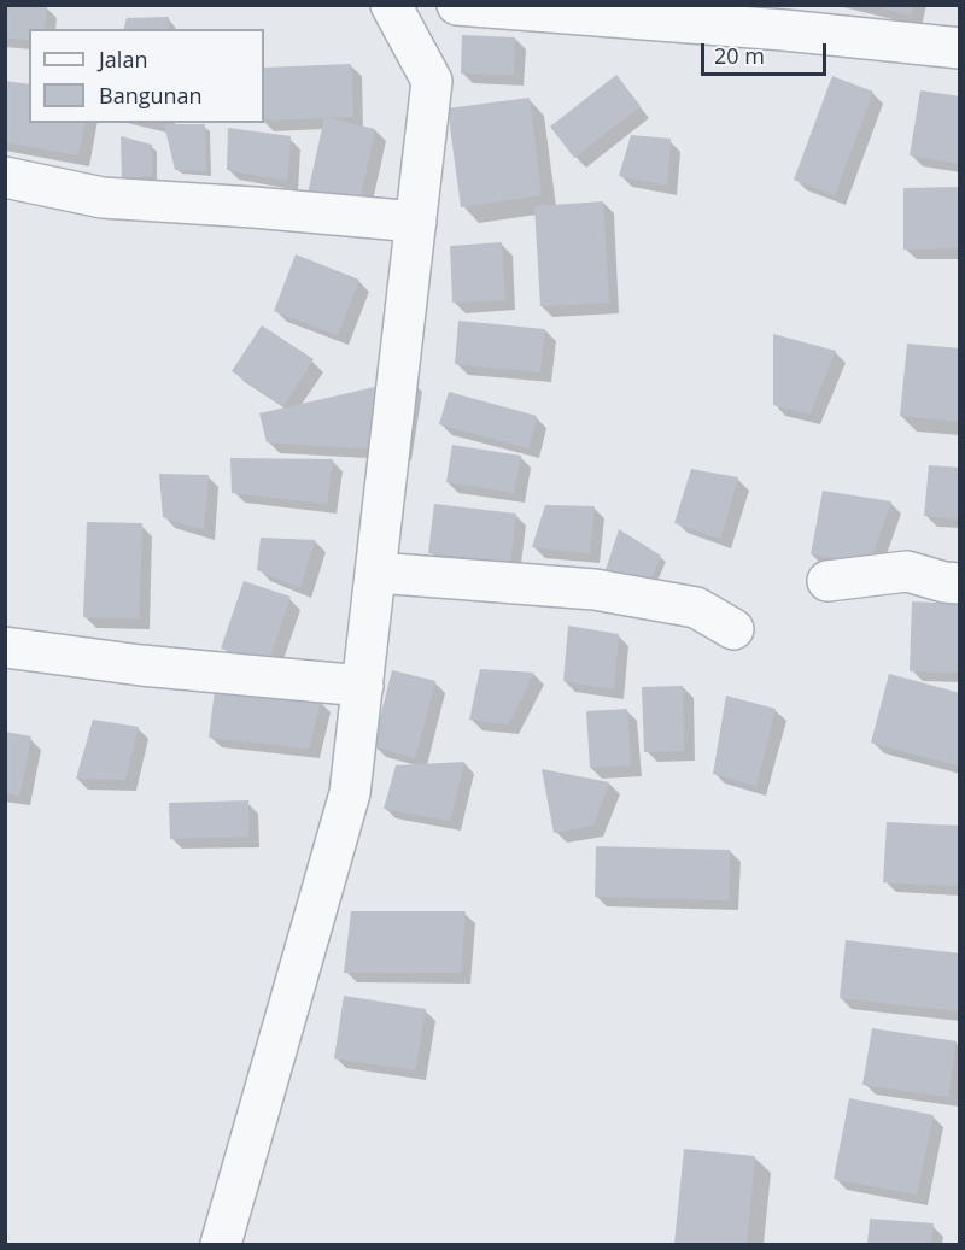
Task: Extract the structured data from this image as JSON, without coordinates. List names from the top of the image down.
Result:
{
  "legend": ["Jalan", "Bangunan"],
  "scale_bar": "20 m"
}
